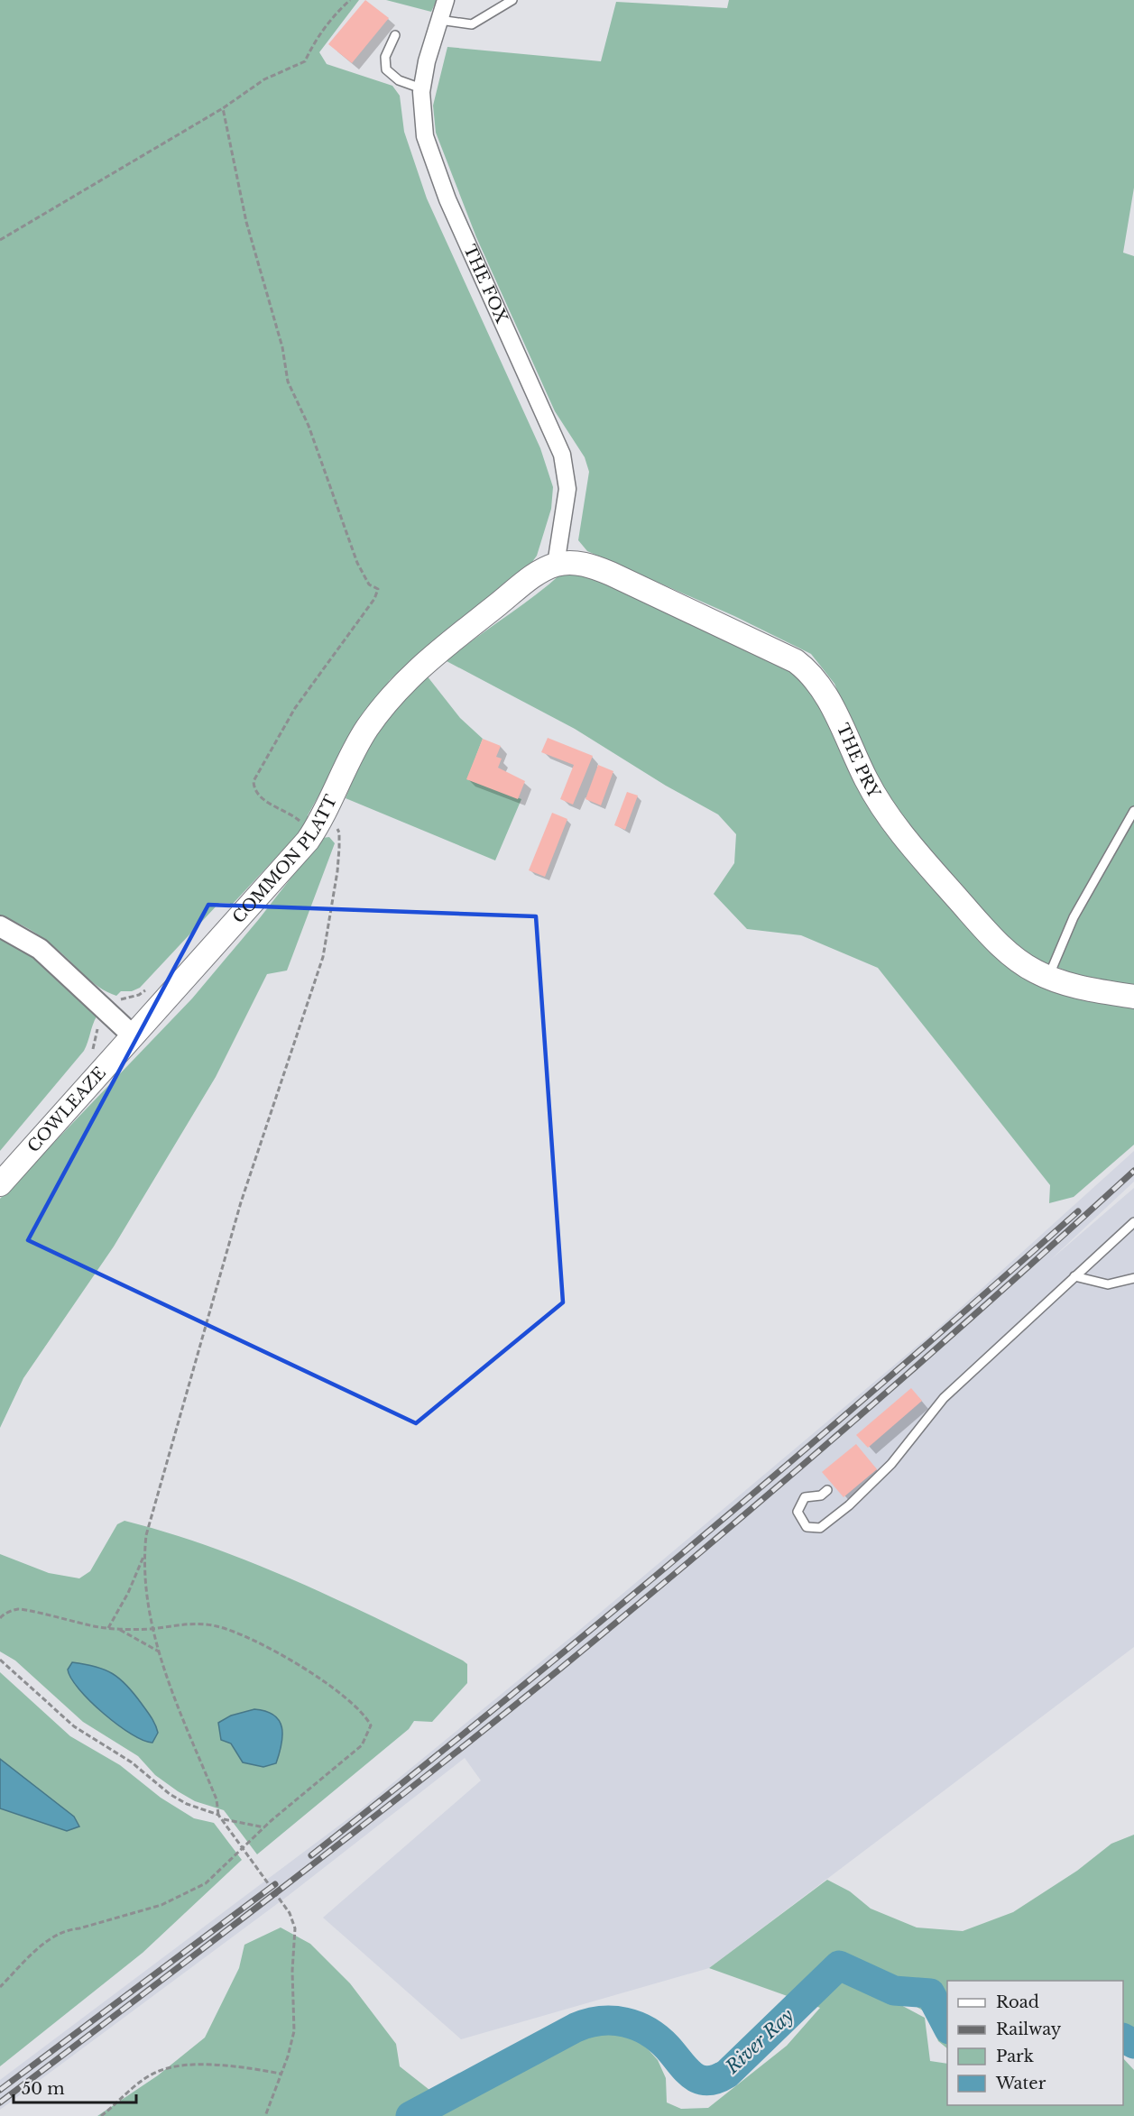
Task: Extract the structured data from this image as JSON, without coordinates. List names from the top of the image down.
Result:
{
  "streets": {
    "main road": ["THE PRY", "COMMON PLATT", "COWLEAZE"],
    "street": ["THE FOX"]
  },
  "crossings": [
    ["THE FOX", "THE PRY"],
    ["THE FOX", "COMMON PLATT"],
    ["THE PRY", "COMMON PLATT"],
    ["COMMON PLATT", "COWLEAZE"]
  ],
  "water": ["River Ray"],
  "legend": [
    "Road",
    "Railway",
    "Park",
    "Water"
  ],
  "scale_bar": "50 m"
}
